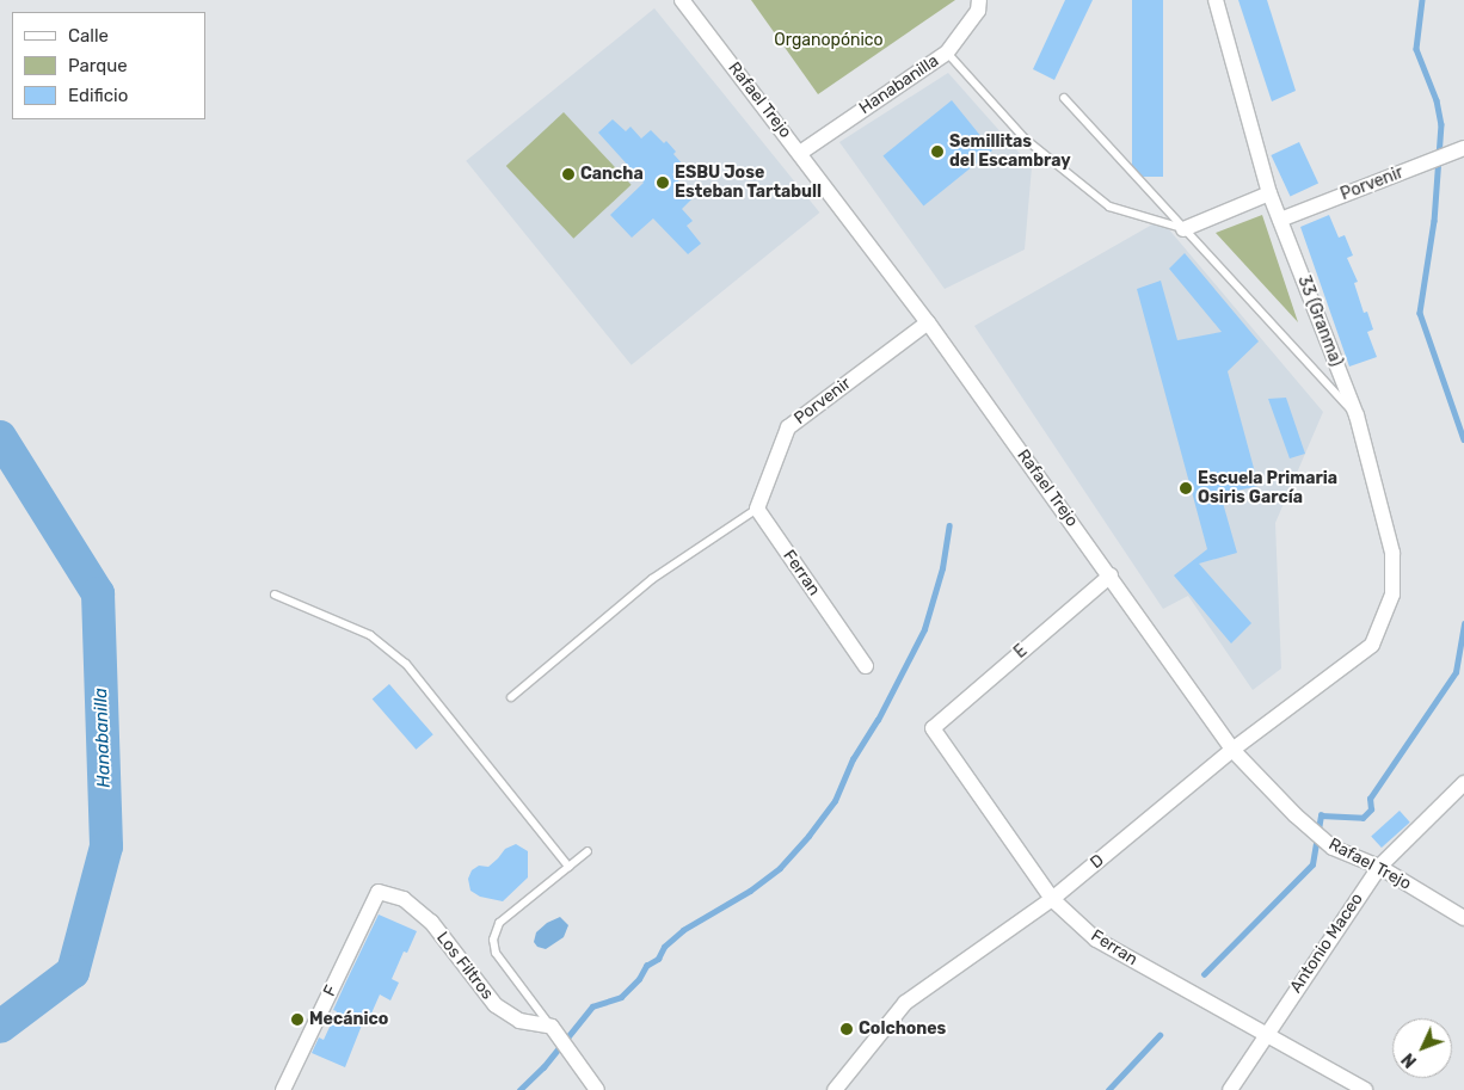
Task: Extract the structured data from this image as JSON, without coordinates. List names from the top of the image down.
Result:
{
  "streets": {
    "street": [
      "Hanabanilla",
      "Rafael Trejo",
      "Porvenir",
      "33 (Granma)",
      "Ferran",
      "E",
      "D",
      "Antonio Maceo",
      "Los Filtros",
      "F"
    ]
  },
  "crossings": [
    ["Hanabanilla", "Rafael Trejo"],
    ["Rafael Trejo", "Porvenir"],
    ["Rafael Trejo", "E"],
    ["Rafael Trejo", "D"],
    ["Rafael Trejo", "Antonio Maceo"],
    ["Porvenir", "33 (Granma)"],
    ["Porvenir", "Ferran"],
    ["33 (Granma)", "D"],
    ["Ferran", "E"],
    ["Ferran", "D"],
    ["Ferran", "Antonio Maceo"],
    ["Los Filtros", "F"]
  ],
  "water": ["Hanabanilla"],
  "parks": ["Organopónico"],
  "places": [
    "Semillitas del Escambray",
    "Cancha",
    "ESBU Jose Esteban Tartabull",
    "Escuela Primaria Osiris García",
    "Mecánico",
    "Colchones"
  ],
  "legend": ["Calle", "Parque", "Edificio"],
  "north": "bottom left"
}
